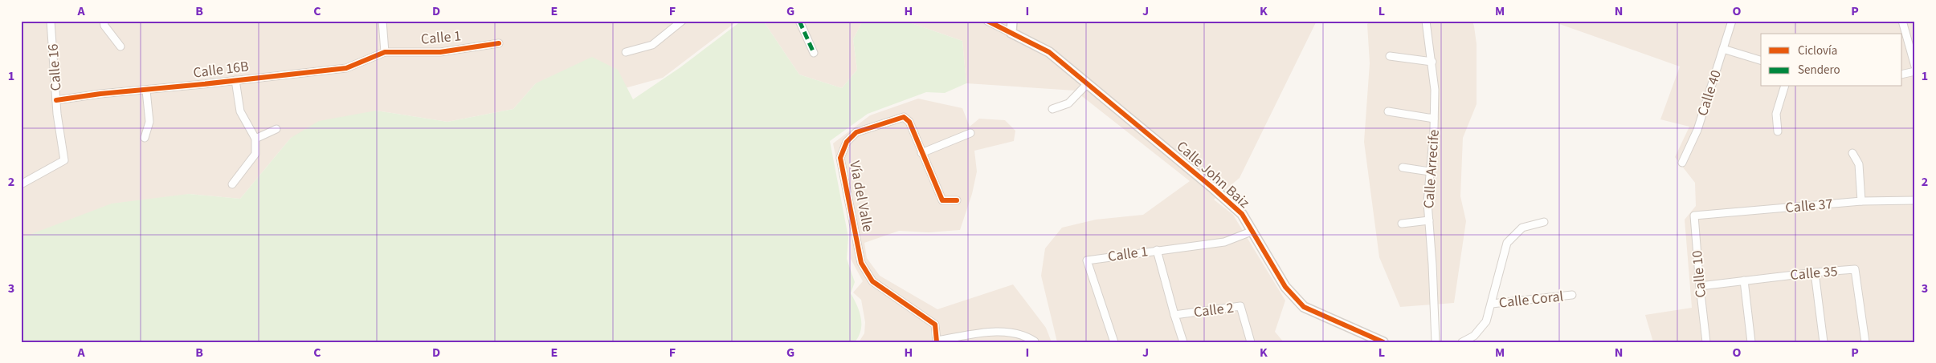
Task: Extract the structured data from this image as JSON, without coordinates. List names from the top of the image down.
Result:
{
  "streets": {
    "street": [
      "Calle 1",
      "Calle 16",
      "Calle 16B",
      "Calle 40",
      "Calle Arrecife",
      "Calle John Baiz",
      "Vía del Valle",
      "Calle 37",
      "Calle 35",
      "Calle 10",
      "Calle Coral",
      "Calle 2"
    ]
  },
  "crossings": [
    ["Calle 1", "Calle 16B"],
    ["Calle 1", "Calle John Baiz"],
    ["Calle 1", "Calle 2"],
    ["Calle 16", "Calle 16B"],
    ["Calle 37", "Calle 10"],
    ["Calle 35", "Calle 10"]
  ],
  "legend": ["Ciclovía", "Sendero"],
  "grid": {
    "columns": [
      "A",
      "B",
      "C",
      "D",
      "E",
      "F",
      "G",
      "H",
      "I",
      "J",
      "K",
      "L",
      "M",
      "N",
      "O",
      "P"
    ],
    "rows": ["1", "2", "3"]
  }
}
